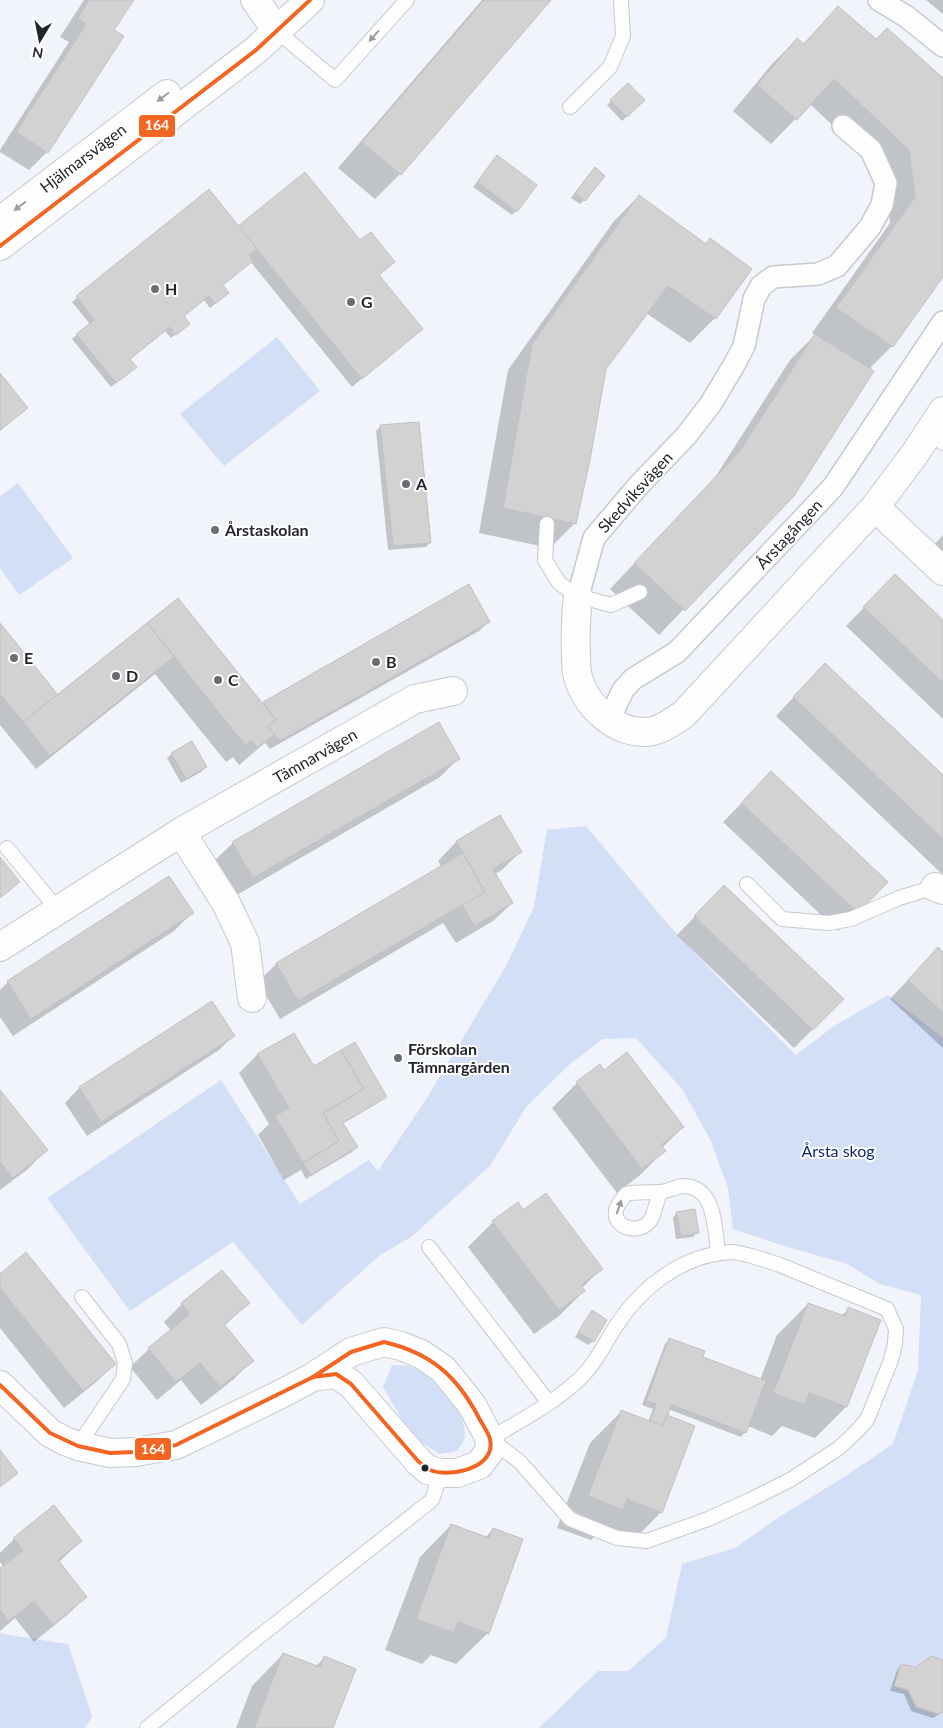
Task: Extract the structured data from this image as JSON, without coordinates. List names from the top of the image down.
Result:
{
  "streets": {
    "street": [
      "Hjälmarsvägen",
      "Skedviksvägen",
      "Årstagången",
      "Tämnarvägen"
    ]
  },
  "crossings": [
    ["Skedviksvägen", "Årstagången"]
  ],
  "parks": ["Årsta skog"],
  "places": [
    "H",
    "G",
    "A",
    "Årstaskolan",
    "E",
    "B",
    "D",
    "C",
    "Förskolan Tämnargården"
  ],
  "lines": ["transit line 164"],
  "north": "bottom"
}
